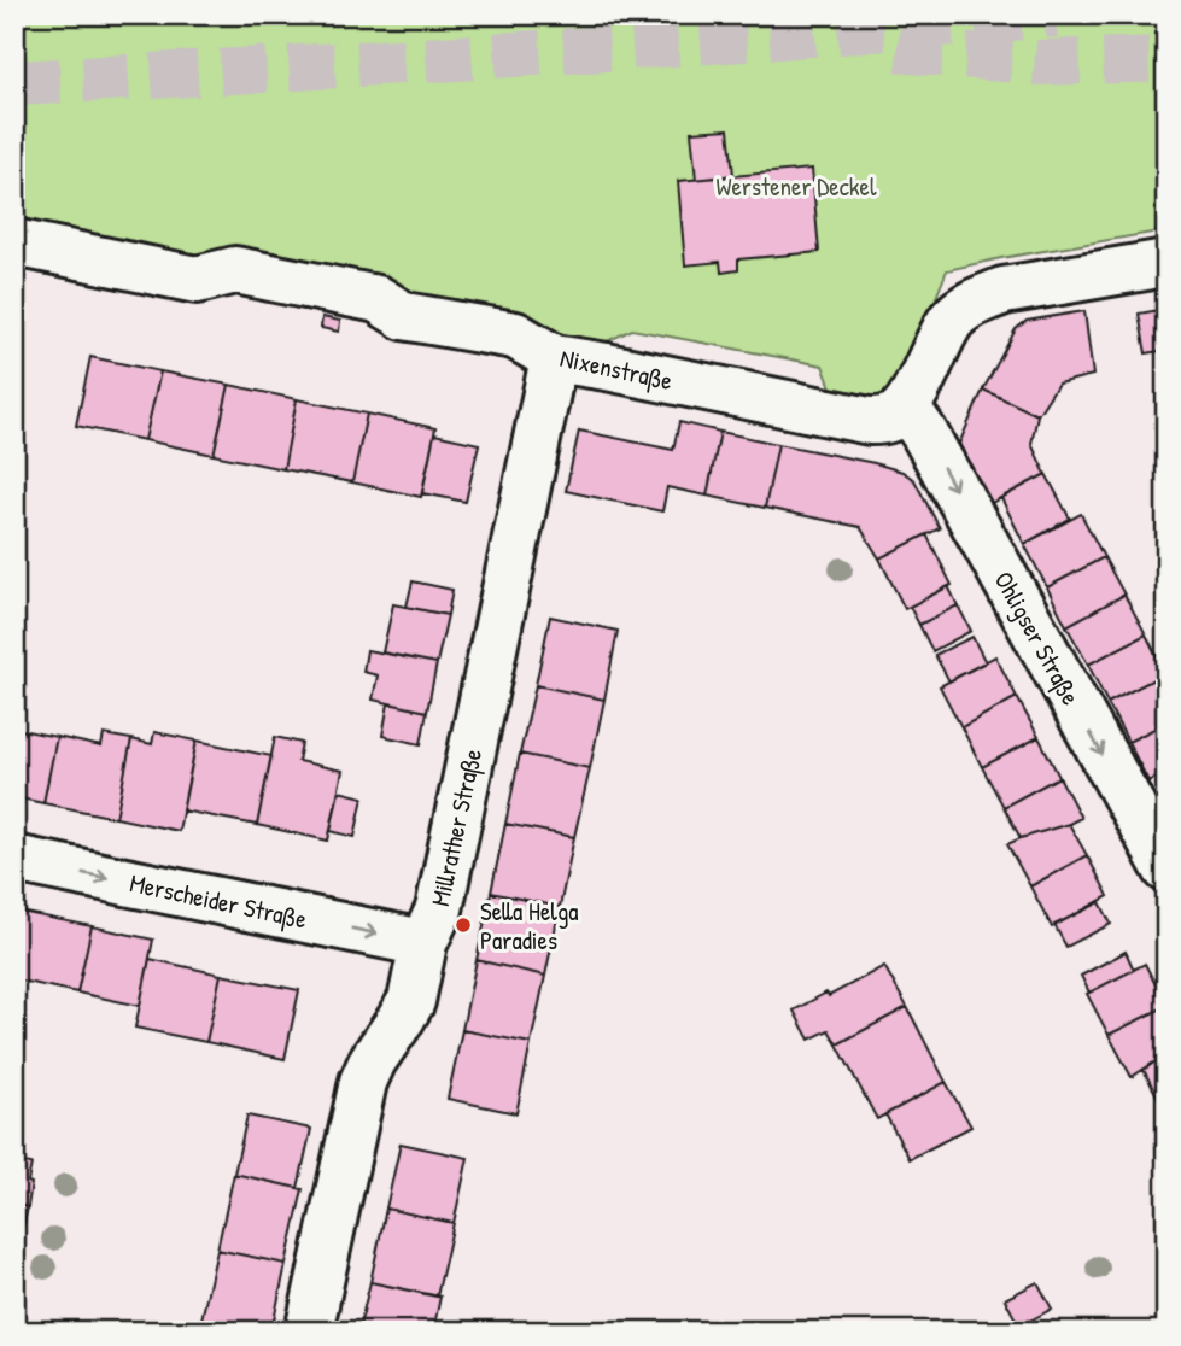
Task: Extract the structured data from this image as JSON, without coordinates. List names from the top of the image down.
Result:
{
  "streets": {
    "street": [
      "Nixenstraße",
      "Ohligser Straße",
      "Millrather Straße",
      "Merscheider Straße"
    ]
  },
  "crossings": [
    ["Nixenstraße", "Ohligser Straße"],
    ["Nixenstraße", "Millrather Straße"],
    ["Millrather Straße", "Merscheider Straße"]
  ],
  "one_way": ["Ohligser Straße", "Merscheider Straße"],
  "parks": ["Werstener Deckel"],
  "places": ["Sella Helga Paradies"]
}
